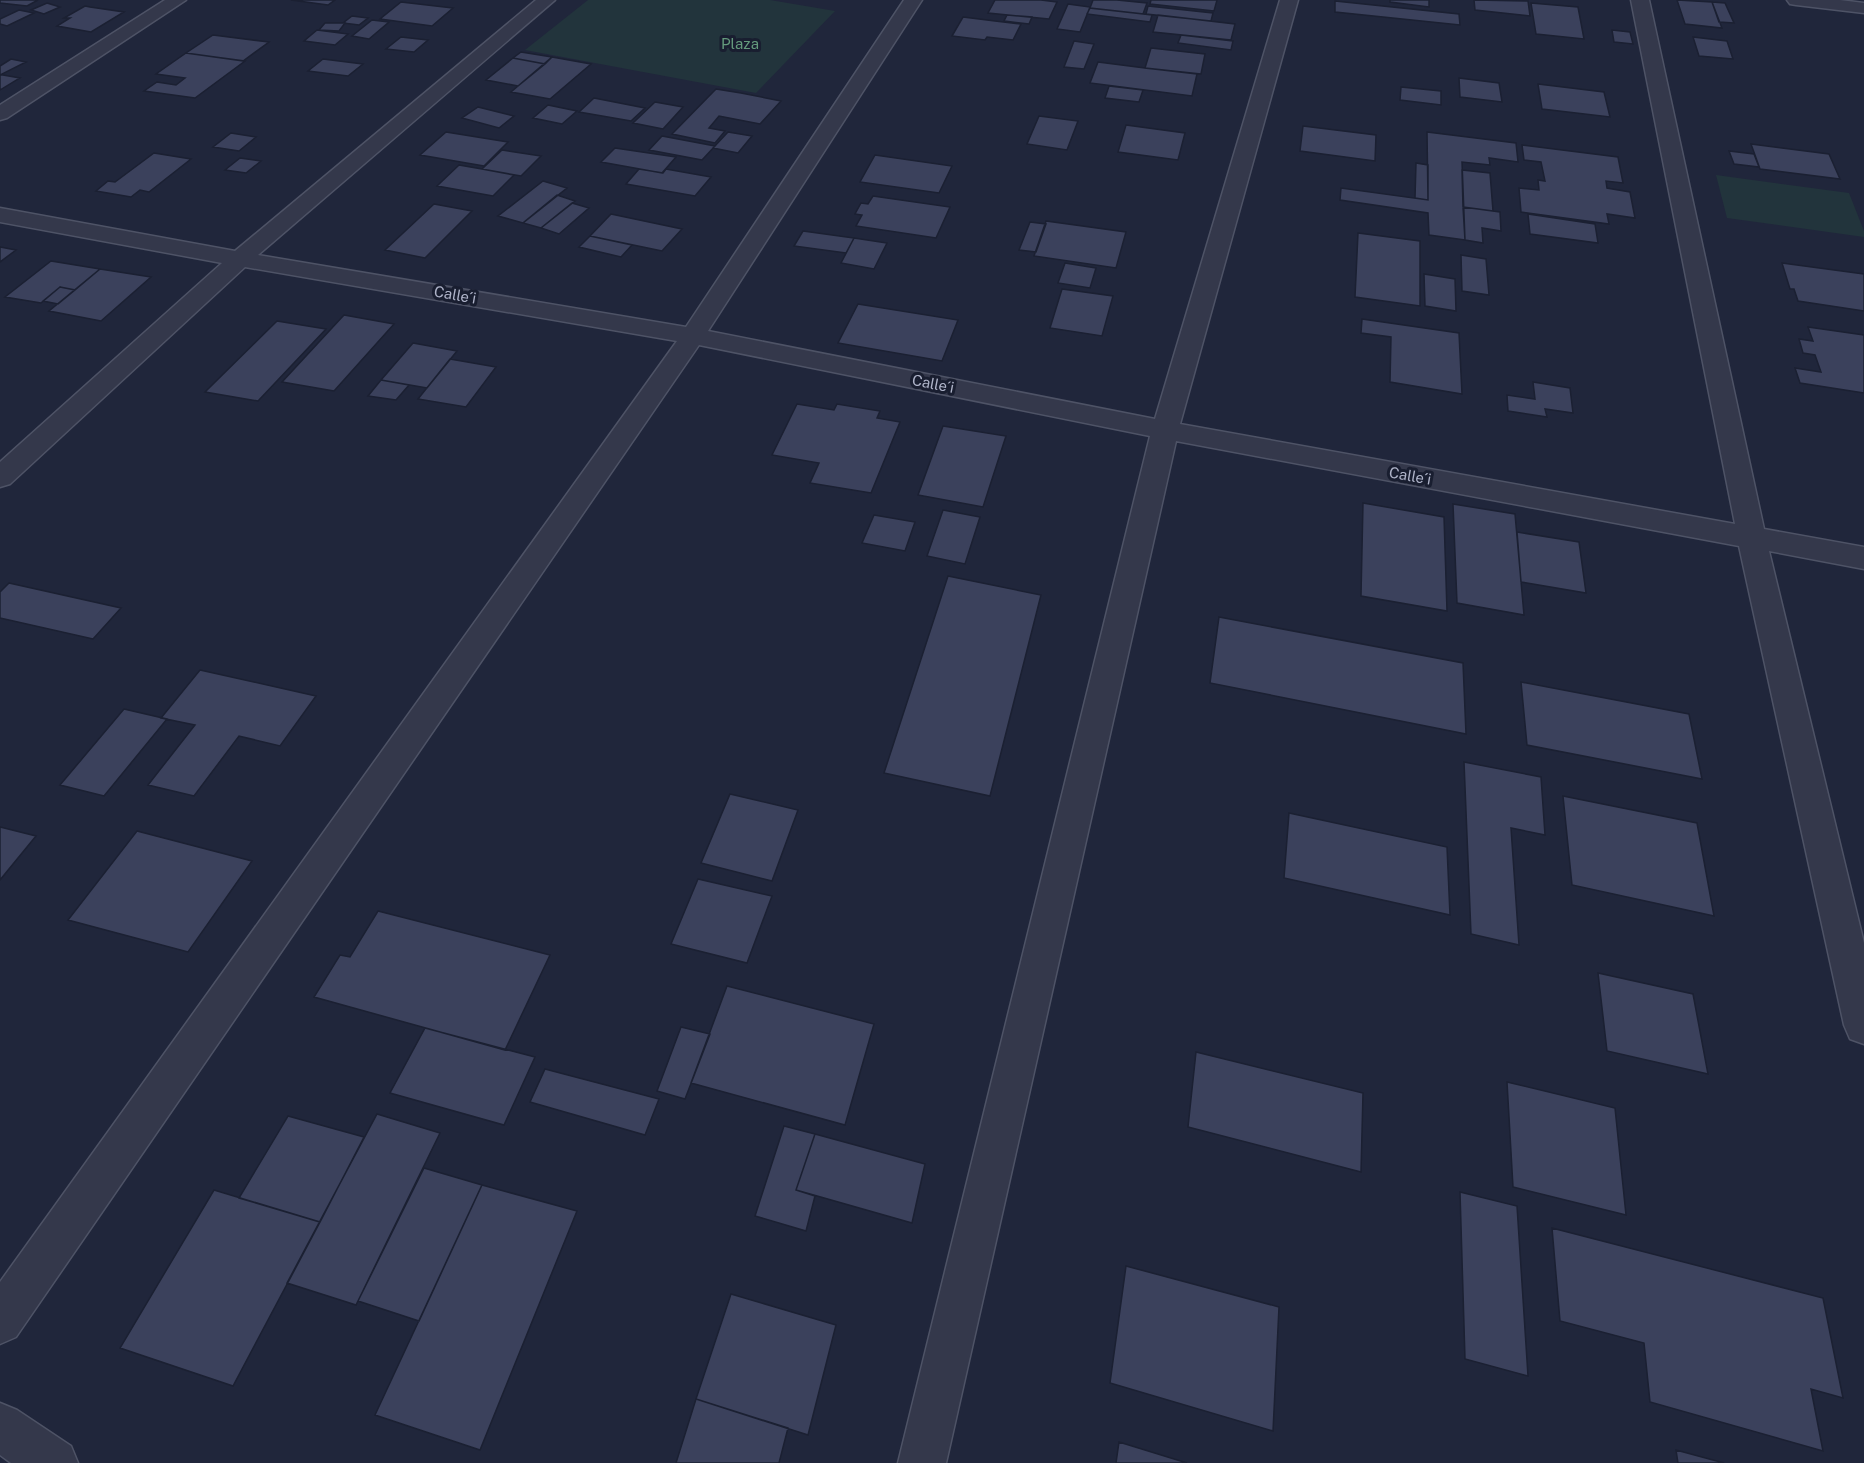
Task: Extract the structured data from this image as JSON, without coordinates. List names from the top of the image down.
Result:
{
  "streets": {
    "street": ["Calle´i"]
  },
  "parks": ["Plaza"]
}
